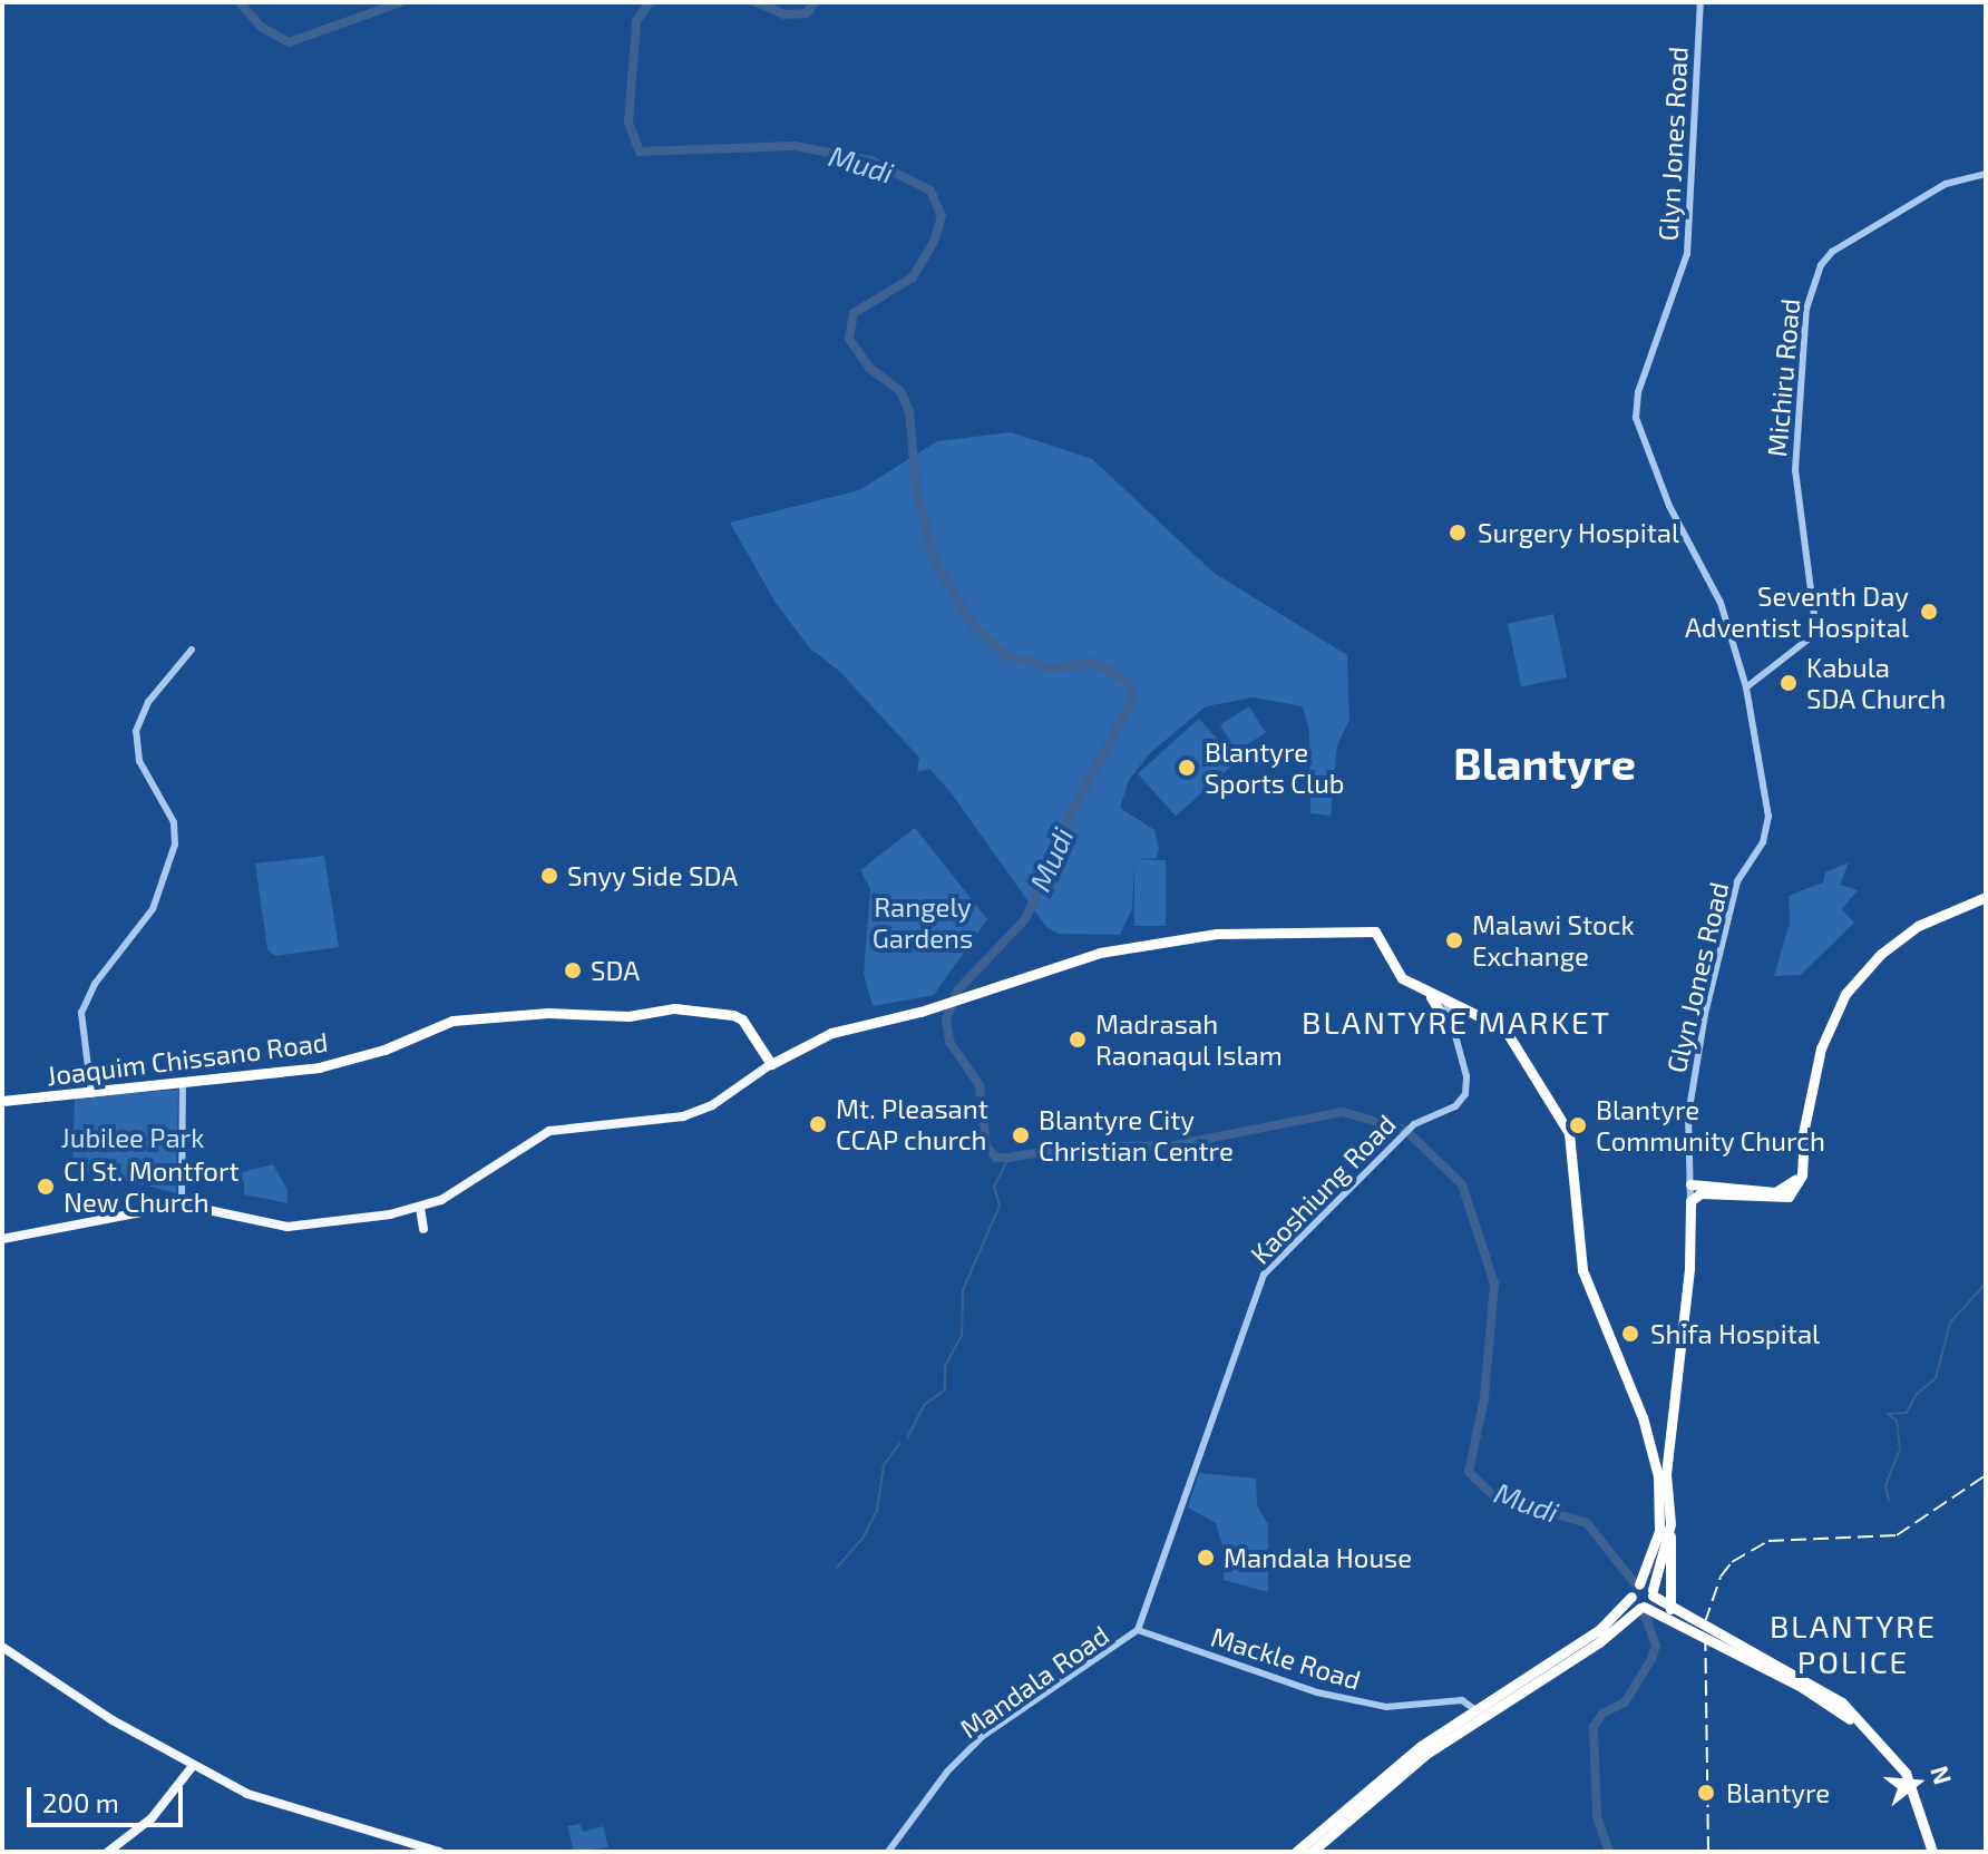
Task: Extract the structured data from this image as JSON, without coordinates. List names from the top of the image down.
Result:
{
  "streets": {
    "highway": ["Joaquim Chissano Road"],
    "street": [
      "Glyn Jones Road",
      "Michiru Road",
      "Kaoshiung Road",
      "Mackle Road",
      "Mandala Road"
    ]
  },
  "crossings": [
    ["Glyn Jones Road", "Michiru Road"],
    ["Kaoshiung Road", "Mackle Road"],
    ["Kaoshiung Road", "Mandala Road"],
    ["Mackle Road", "Mandala Road"]
  ],
  "districts": ["Blantyre", "BLANTYRE MARKET", "BLANTYRE POLICE"],
  "water": ["Mudi"],
  "parks": ["Rangely Gardens", "Jubilee Park"],
  "places": [
    "Surgery Hospital",
    "Seventh Day Adventist Hospital",
    "Kabula SDA Church",
    "Blantyre Sports Club",
    "Snyy Side SDA",
    "Malawi Stock Exchange",
    "SDA",
    "Madrasah Raonaqul Islam",
    "Mt. Pleasant CCAP church",
    "Blantyre Community Church",
    "Blantyre City Christian Centre",
    "CI St. Montfort New Church",
    "Shifa Hospital",
    "Mandala House",
    "Blantyre"
  ],
  "scale_bar": "200 m",
  "north": "right"
}
